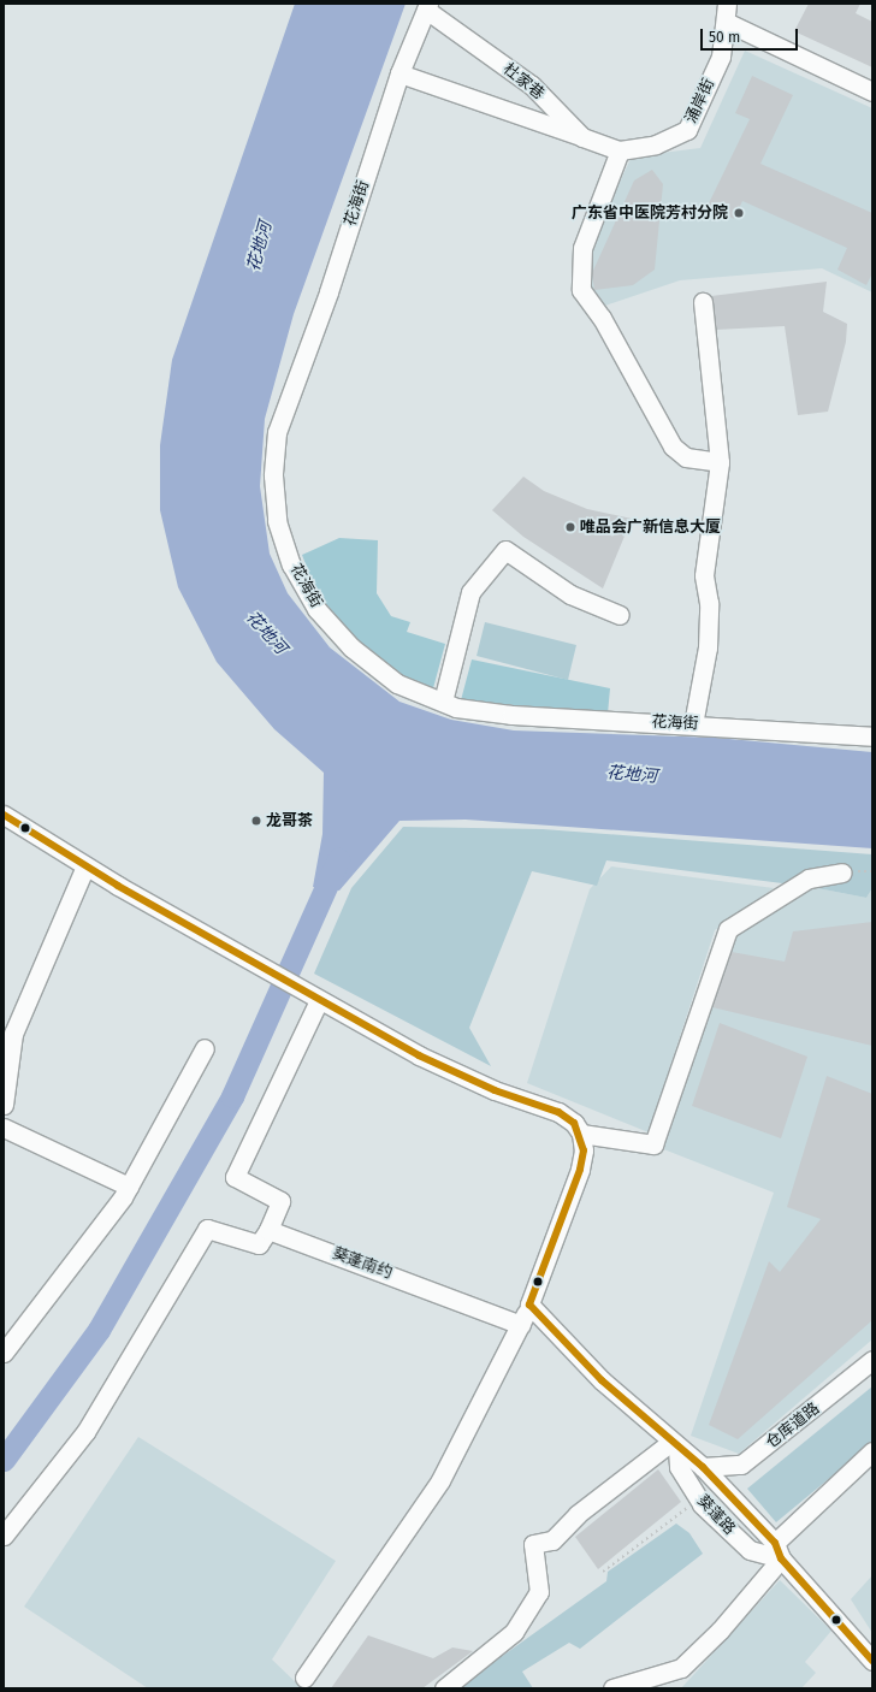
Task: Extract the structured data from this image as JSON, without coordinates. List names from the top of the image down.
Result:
{
  "streets": {
    "street": [
      "杜家巷",
      "涌岸街",
      "花海街",
      "葵蓬南约",
      "仓库道路",
      "葵蓬路"
    ]
  },
  "crossings": [
    ["杜家巷", "涌岸街"],
    ["杜家巷", "花海街"],
    ["仓库道路", "葵蓬路"]
  ],
  "water": ["花地河"],
  "places": ["广东省中医院芳村分院", "唯品会广新信息大厦", "龙哥茶"],
  "scale_bar": "50 m"
}
